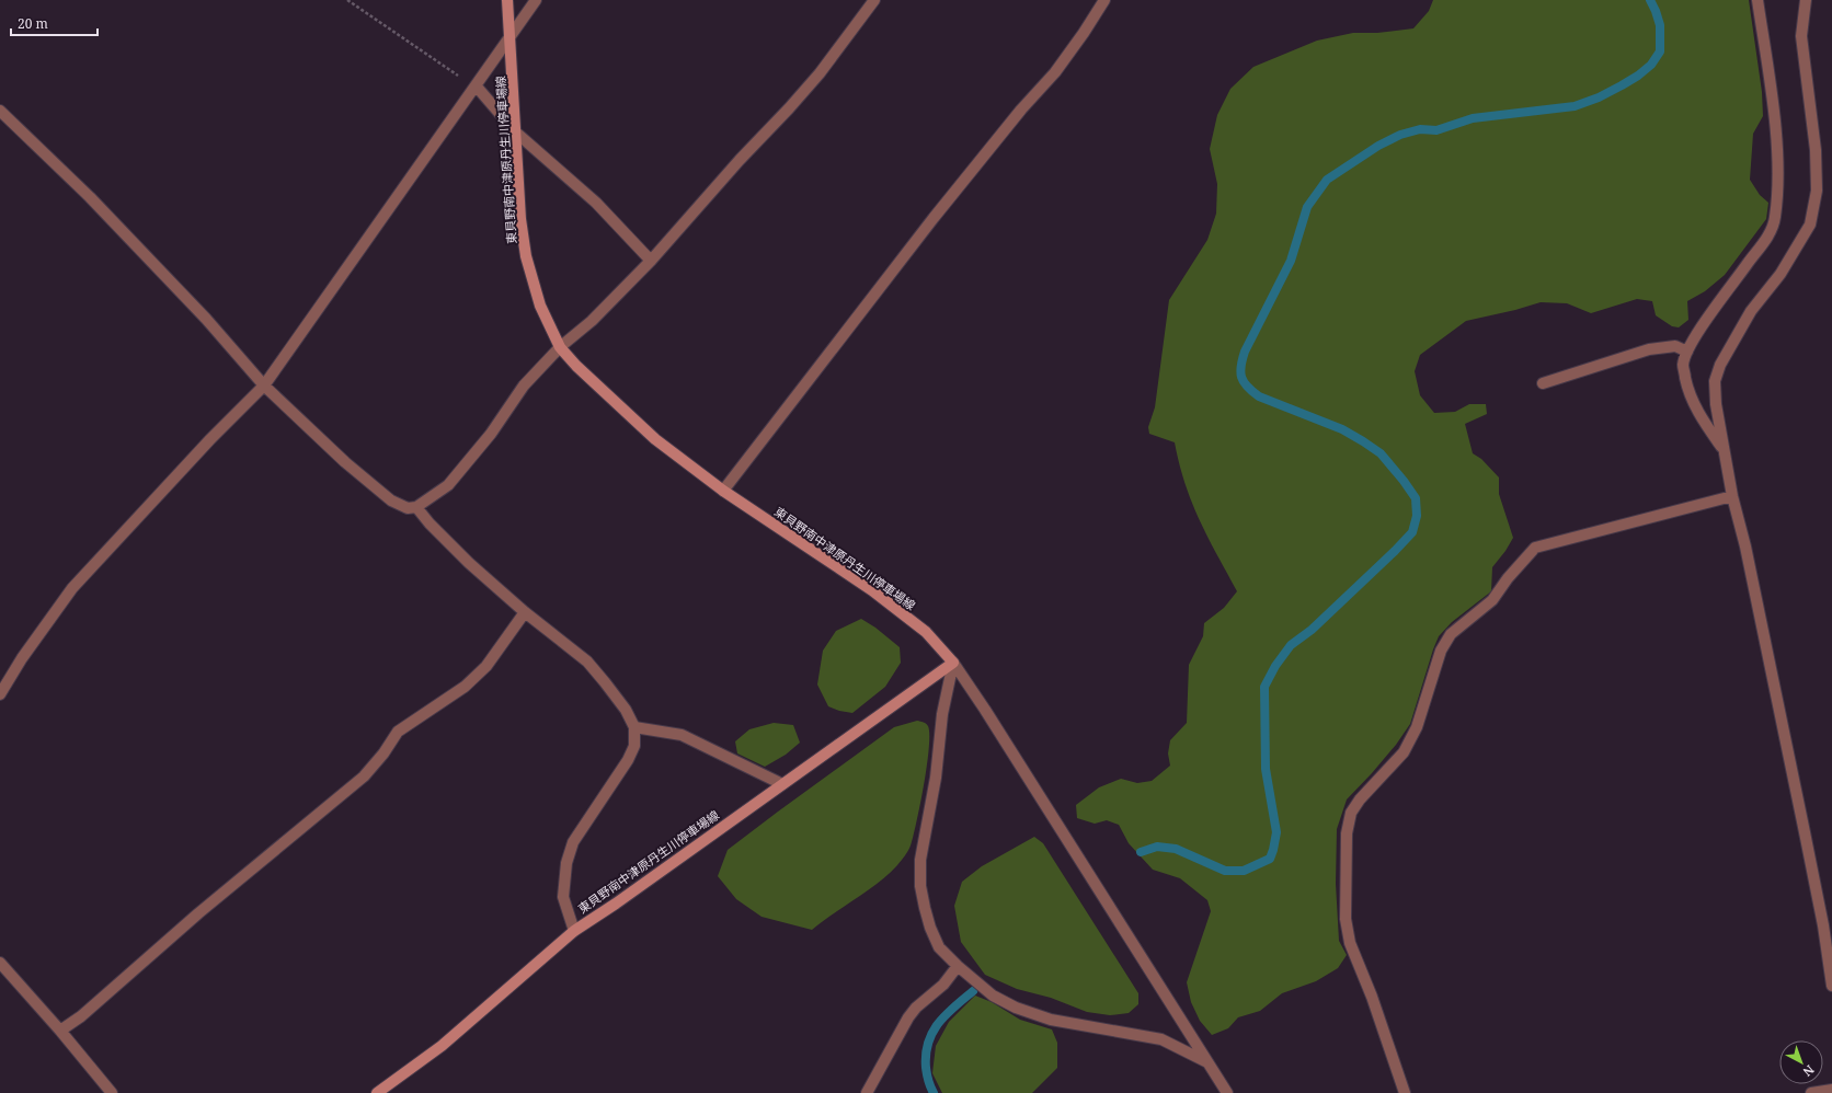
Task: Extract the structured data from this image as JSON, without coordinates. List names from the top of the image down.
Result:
{
  "streets": {
    "main road": ["東貝野南中津原丹生川停車場線"]
  },
  "scale_bar": "20 m",
  "north": "bottom right"
}
